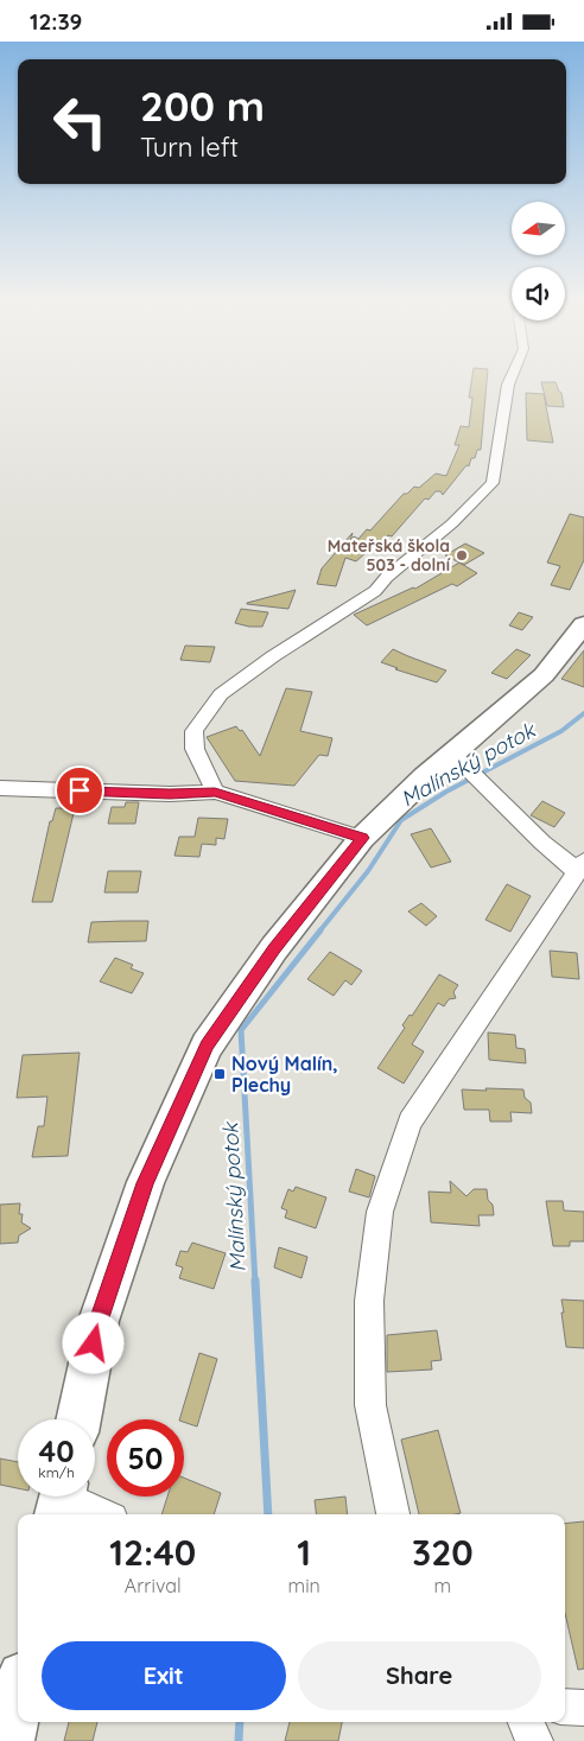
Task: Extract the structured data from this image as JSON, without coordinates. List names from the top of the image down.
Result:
{
  "water": ["Malínský potok"],
  "places": {
    "other": ["Mateřská škola 503 - dolní"],
    "transit": ["Nový Malín, Plechy"]
  },
  "north": "left",
  "page": {
    "status": "12:39",
    "turn": ["200 m", "Turn left"],
    "speed": "40 km/h",
    "limit": "50",
    "eta": [
      "12:40",
      "Arrival",
      "1",
      "min",
      "320",
      "m"
    ],
    "buttons": ["Exit", "Share"]
  }
}
